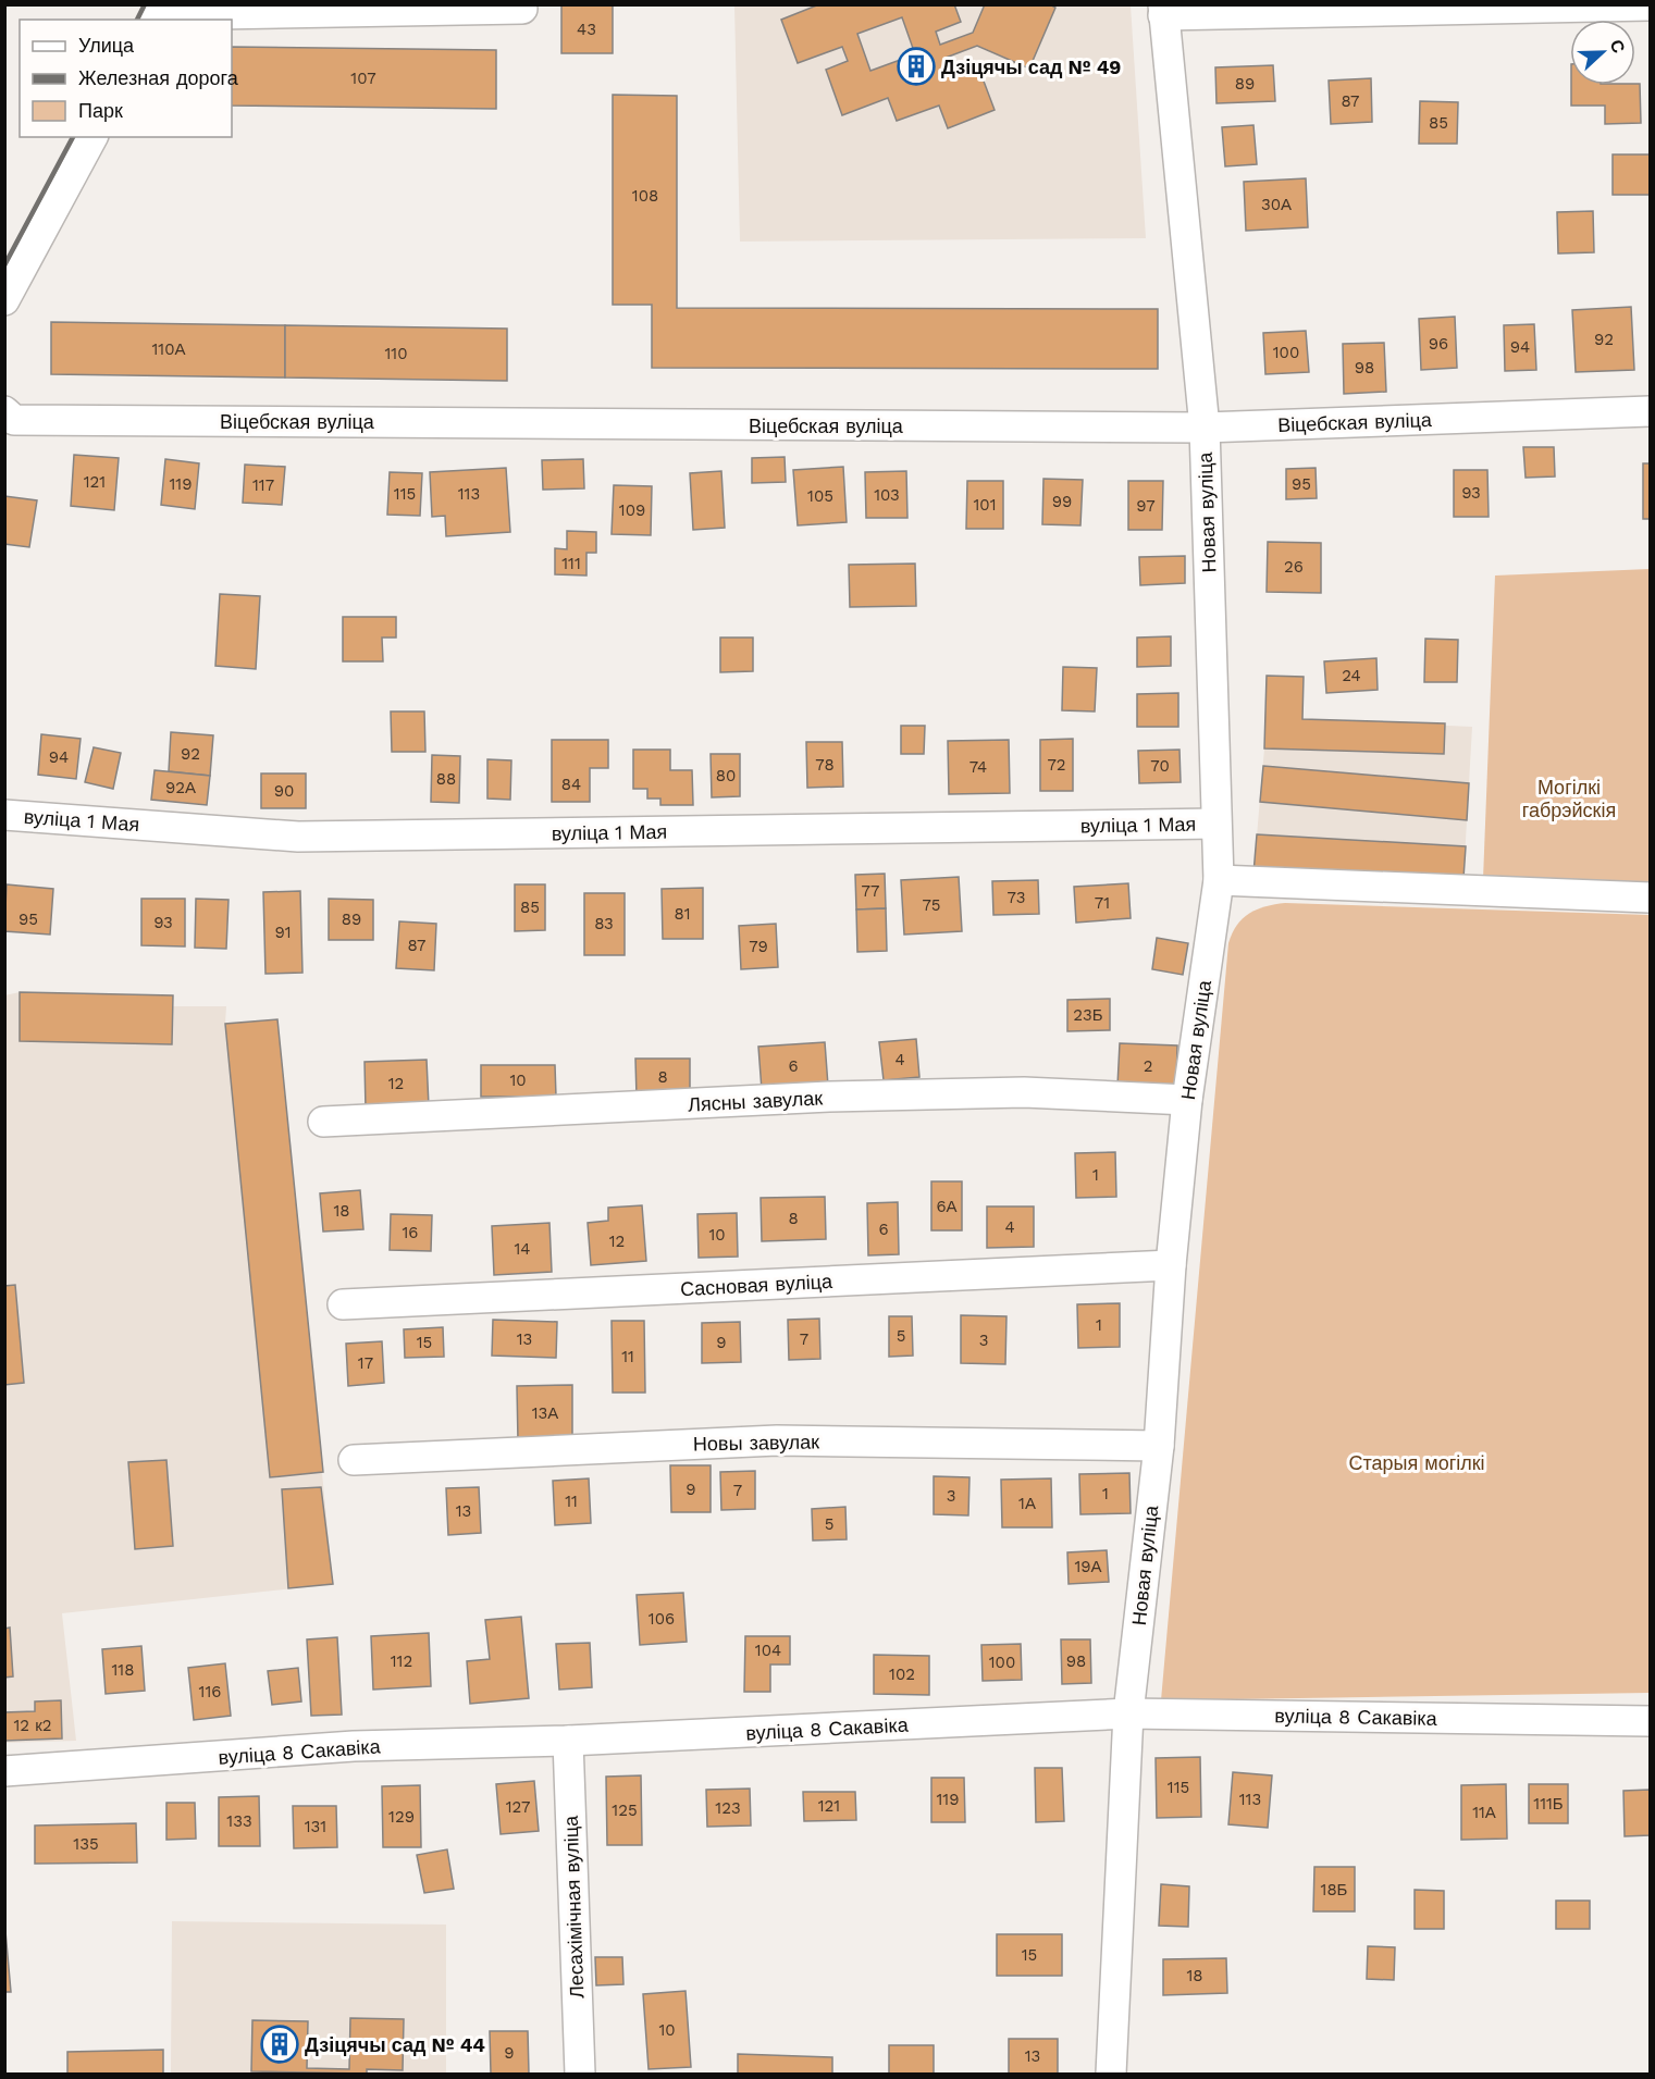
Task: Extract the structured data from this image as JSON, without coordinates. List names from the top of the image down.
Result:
{
  "streets": {
    "street": [
      "Віцебская вуліца",
      "Новая вуліца",
      "вуліца 1 Мая",
      "Лясны завулак",
      "Сасновая вуліца",
      "Новы завулак",
      "вуліца 8 Сакавіка",
      "Лесахімічная вуліца"
    ]
  },
  "crossings": [
    ["Віцебская вуліца", "Новая вуліца"],
    ["Новая вуліца", "вуліца 1 Мая"],
    ["Новая вуліца", "Лясны завулак"],
    ["Новая вуліца", "Сасновая вуліца"],
    ["Новая вуліца", "Новы завулак"],
    ["Новая вуліца", "вуліца 8 Сакавіка"],
    ["вуліца 8 Сакавіка", "Лесахімічная вуліца"]
  ],
  "parks": ["Могілкі габрэйскія", "Старыя могілкі"],
  "places": {
    "building": ["Дзіцячы сад № 49", "Дзіцячы сад № 44"]
  },
  "house_numbers": [
    "43",
    "107",
    "89",
    "87",
    "85",
    "108",
    "30А",
    "92",
    "96",
    "94",
    "110А",
    "100",
    "110",
    "98",
    "121",
    "119",
    "95",
    "117",
    "93",
    "115",
    "113",
    "103",
    "105",
    "99",
    "101",
    "97",
    "109",
    "111",
    "26",
    "24",
    "92",
    "94",
    "78",
    "72",
    "70",
    "74",
    "80",
    "88",
    "84",
    "92А",
    "90",
    "77",
    "73",
    "71",
    "75",
    "85",
    "81",
    "95",
    "89",
    "93",
    "83",
    "91",
    "87",
    "79",
    "23Б",
    "4",
    "6",
    "2",
    "8",
    "10",
    "12",
    "1",
    "6А",
    "18",
    "8",
    "4",
    "6",
    "16",
    "10",
    "12",
    "14",
    "1",
    "5",
    "13",
    "7",
    "3",
    "15",
    "9",
    "11",
    "17",
    "13А",
    "9",
    "7",
    "1",
    "3",
    "11",
    "1А",
    "13",
    "5",
    "19А",
    "106",
    "104",
    "112",
    "98",
    "100",
    "118",
    "102",
    "116",
    "12 к2",
    "115",
    "119",
    "113",
    "111Б",
    "121",
    "127",
    "123",
    "125",
    "11А",
    "129",
    "133",
    "131",
    "135",
    "18Б",
    "15",
    "18",
    "10",
    "9",
    "13"
  ],
  "legend": ["Улица", "Железная дорога", "Парк"],
  "north": "right"
}
